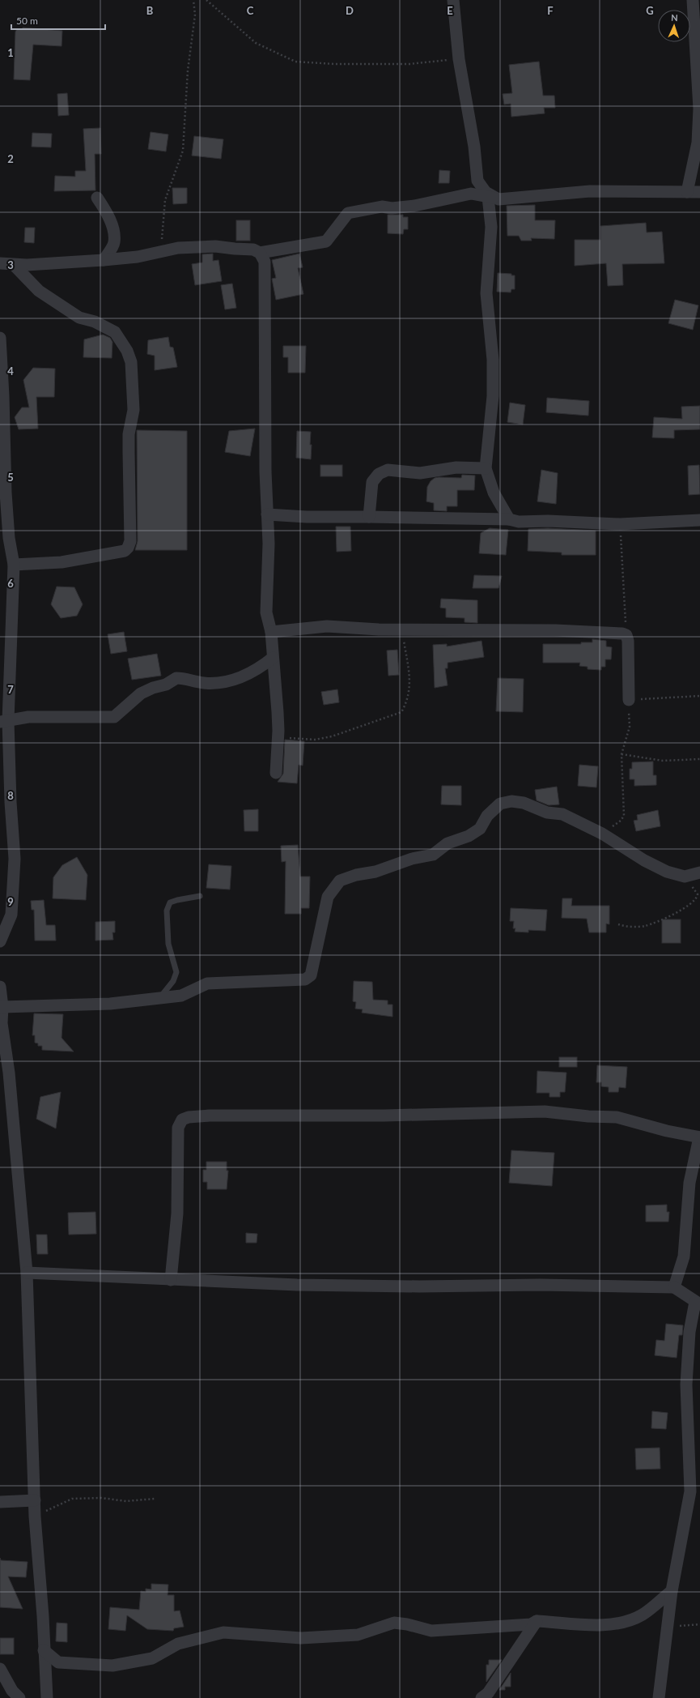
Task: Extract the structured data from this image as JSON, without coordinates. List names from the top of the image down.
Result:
{
  "scale_bar": "50 m",
  "north": "top",
  "grid": {
    "columns": [
      "B",
      "C",
      "D",
      "E",
      "F",
      "G"
    ],
    "rows": [
      "1",
      "2",
      "3",
      "4",
      "5",
      "6",
      "7",
      "8",
      "9"
    ]
  }
}
